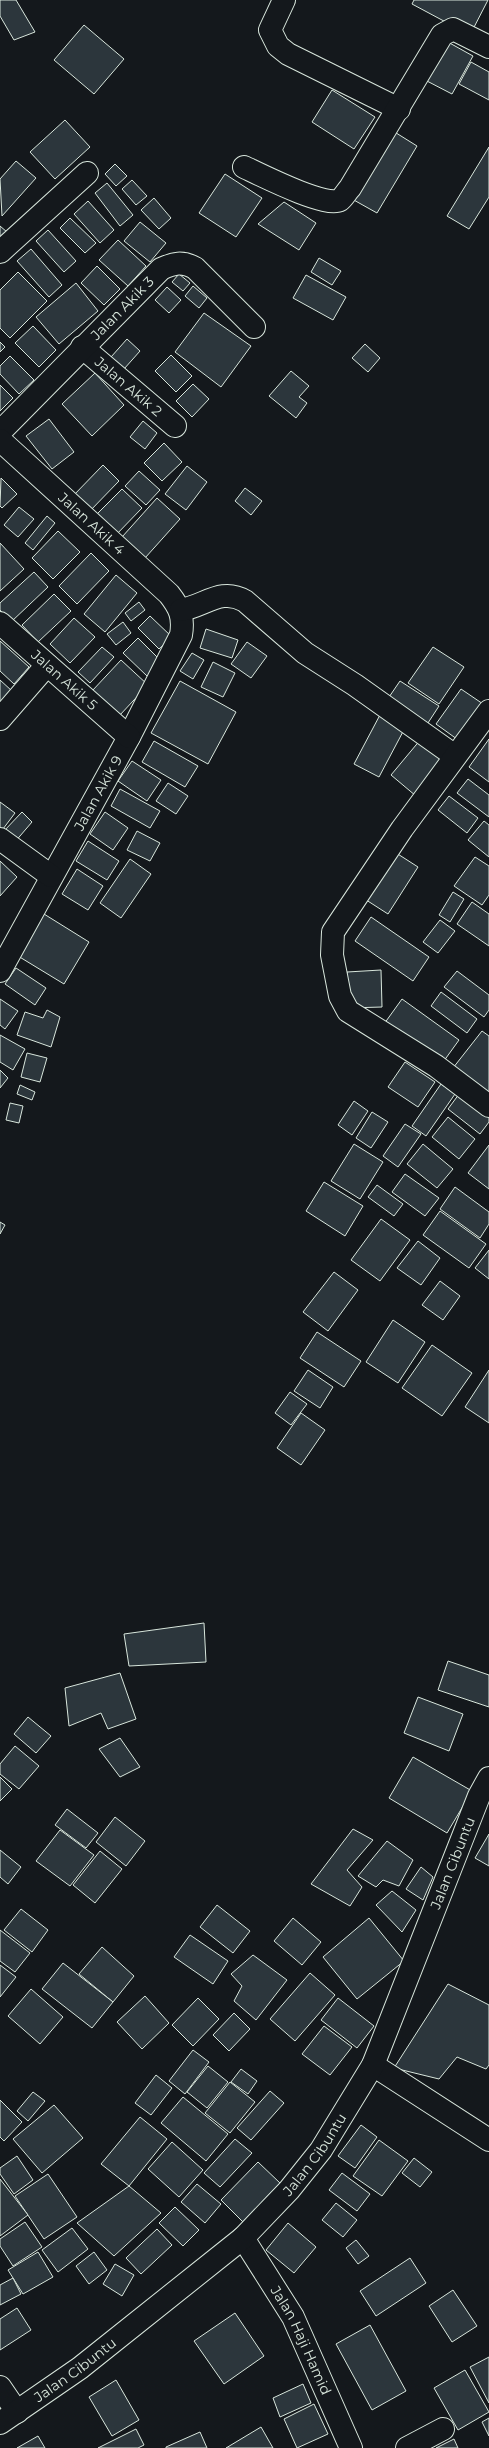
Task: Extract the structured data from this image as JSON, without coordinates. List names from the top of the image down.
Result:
{
  "streets": {
    "street": [
      "Jalan Akik 3",
      "Jalan Akik 2",
      "Jalan Akik 4",
      "Jalan Akik 5",
      "Jalan Akik 9",
      "Jalan Cibuntu",
      "Jalan Haji Hamid"
    ]
  },
  "crossings": [
    ["Jalan Akik 3", "Jalan Akik 2"],
    ["Jalan Akik 4", "Jalan Akik 9"],
    ["Jalan Akik 5", "Jalan Akik 9"],
    ["Jalan Cibuntu", "Jalan Haji Hamid"]
  ]
}
